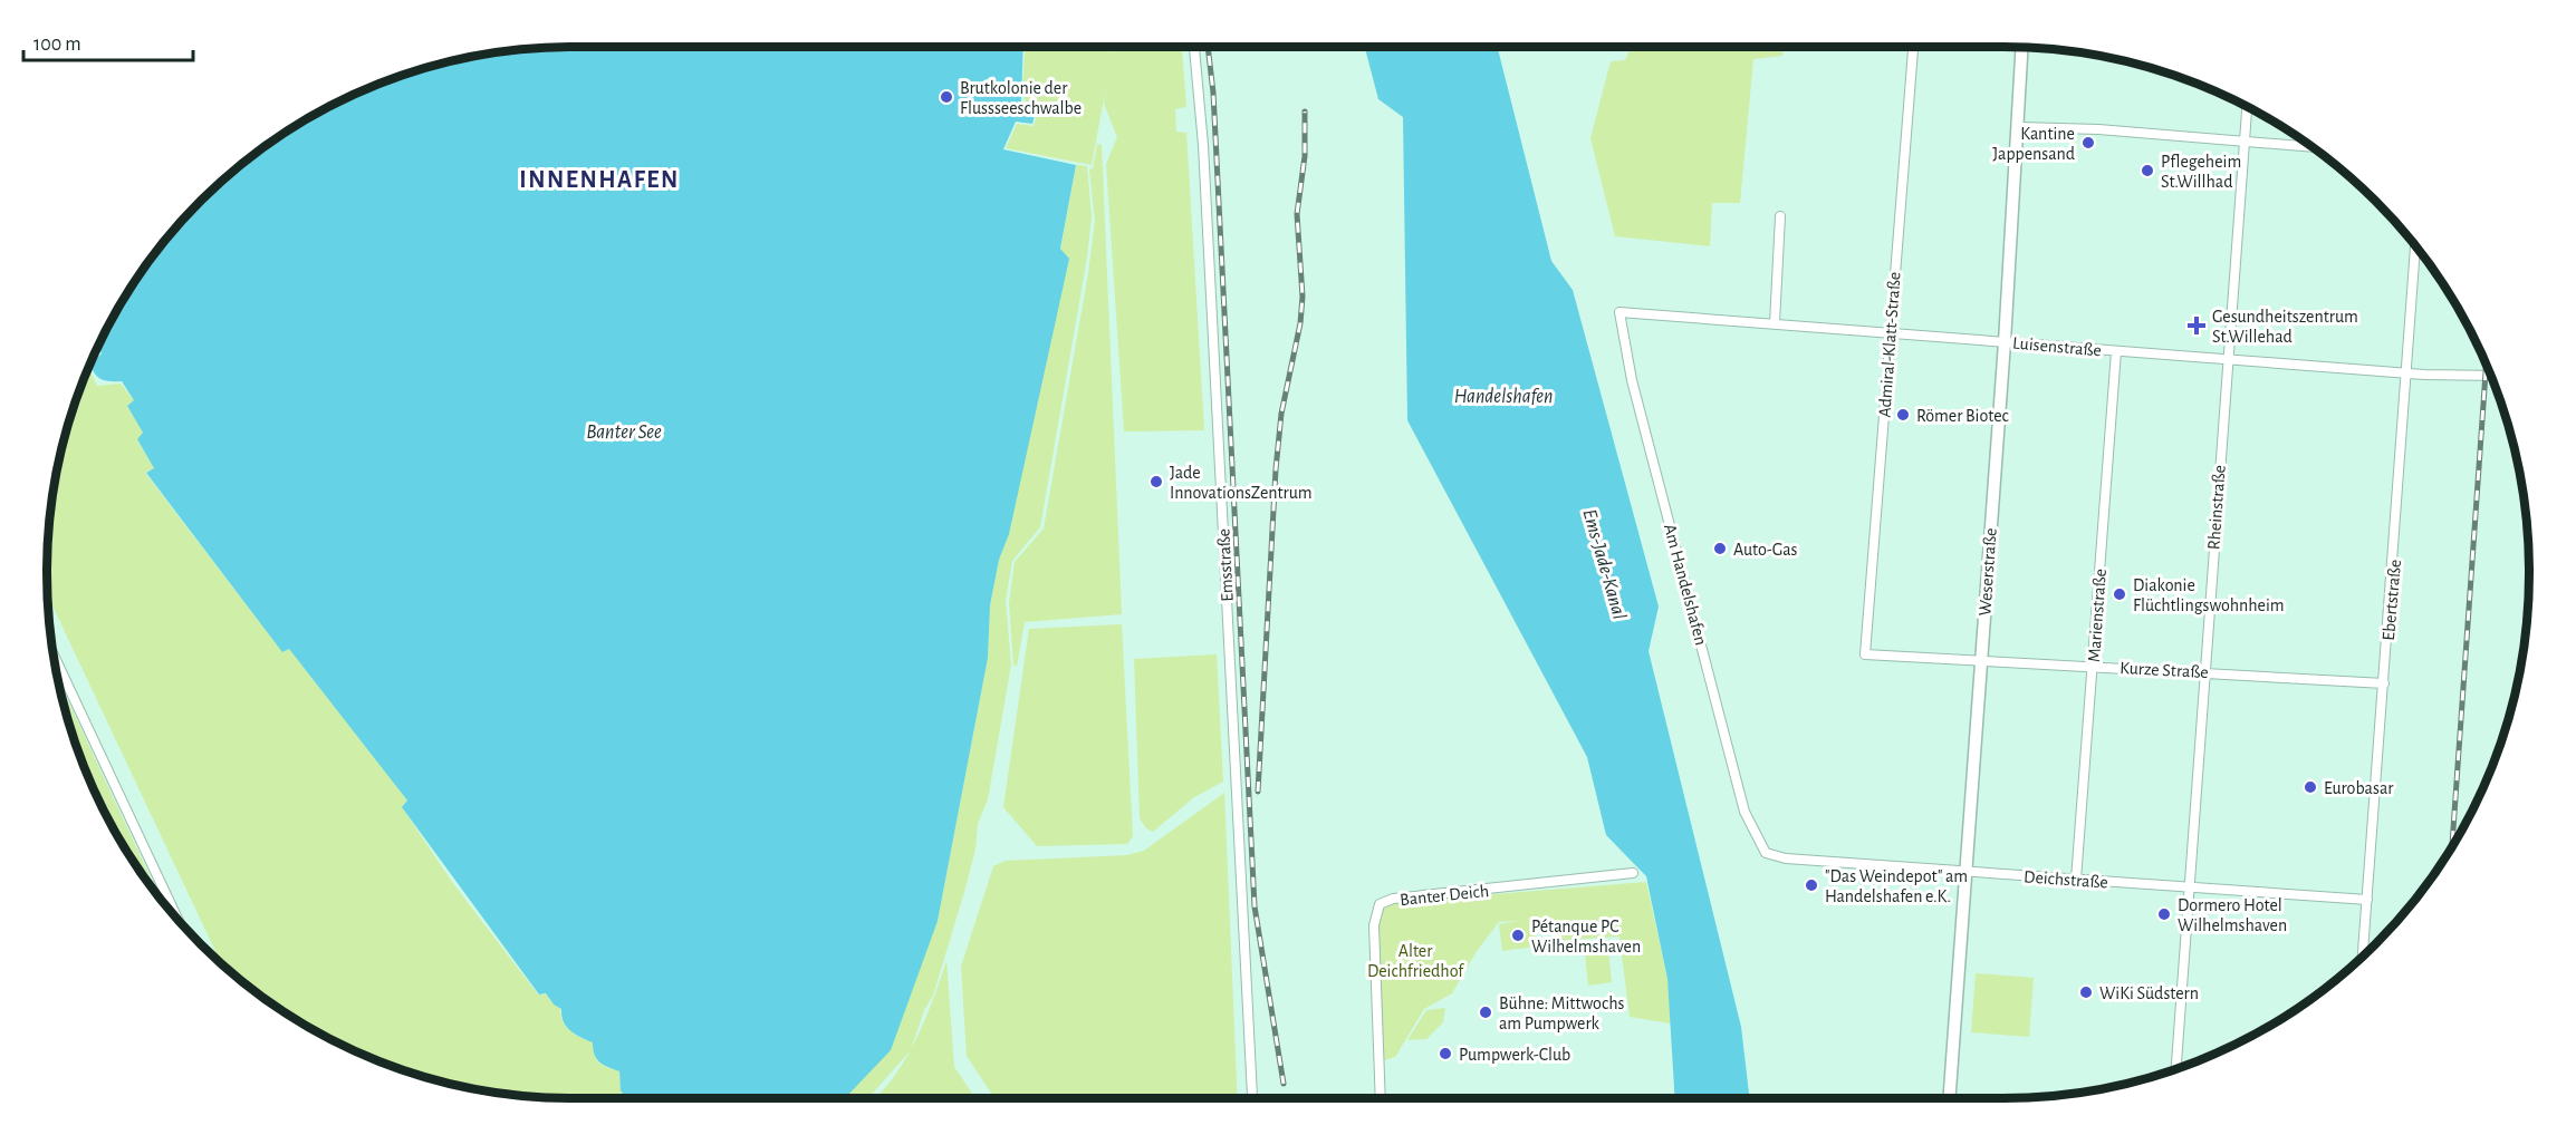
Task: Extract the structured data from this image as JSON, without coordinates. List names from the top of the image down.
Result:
{
  "streets": {
    "street": [
      "Admiral-Klatt-Straße",
      "Luisenstraße",
      "Rheinstraße",
      "Emsstraße",
      "Weserstraße",
      "Am Handelshafen",
      "Ebertstraße",
      "Marienstraße",
      "Kurze Straße",
      "Deichstraße",
      "Banter Deich"
    ]
  },
  "crossings": [
    ["Admiral-Klatt-Straße", "Luisenstraße"],
    ["Admiral-Klatt-Straße", "Kurze Straße"],
    ["Luisenstraße", "Rheinstraße"],
    ["Luisenstraße", "Weserstraße"],
    ["Luisenstraße", "Am Handelshafen"],
    ["Luisenstraße", "Ebertstraße"],
    ["Luisenstraße", "Marienstraße"],
    ["Rheinstraße", "Kurze Straße"],
    ["Rheinstraße", "Deichstraße"],
    ["Weserstraße", "Kurze Straße"],
    ["Weserstraße", "Deichstraße"],
    ["Am Handelshafen", "Deichstraße"],
    ["Ebertstraße", "Kurze Straße"],
    ["Ebertstraße", "Deichstraße"],
    ["Marienstraße", "Kurze Straße"],
    ["Marienstraße", "Deichstraße"]
  ],
  "districts": ["INNENHAFEN"],
  "water": ["Handelshafen", "Banter See", "Ems-Jade-Kanal"],
  "parks": ["Alter Deichfriedhof"],
  "places": {
    "other": [
      "Brutkolonie der Flussseeschwalbe",
      "Kantine Jappensand",
      "Pflegeheim St.Willhad",
      "Römer Biotec",
      "Jade InnovationsZentrum",
      "Auto-Gas",
      "Diakonie Flüchtlingswohnheim",
      "Eurobasar",
      "\"Das Weindepot\" am Handelshafen e.K.",
      "Dormero Hotel Wilhelmshaven",
      "Pétanque PC Wilhelmshaven",
      "WiKi Südstern",
      "Bühne: Mittwochs am Pumpwerk",
      "Pumpwerk-Club"
    ],
    "health": ["Gesundheitszentrum St.Willehad"]
  },
  "scale_bar": "100 m"
}
